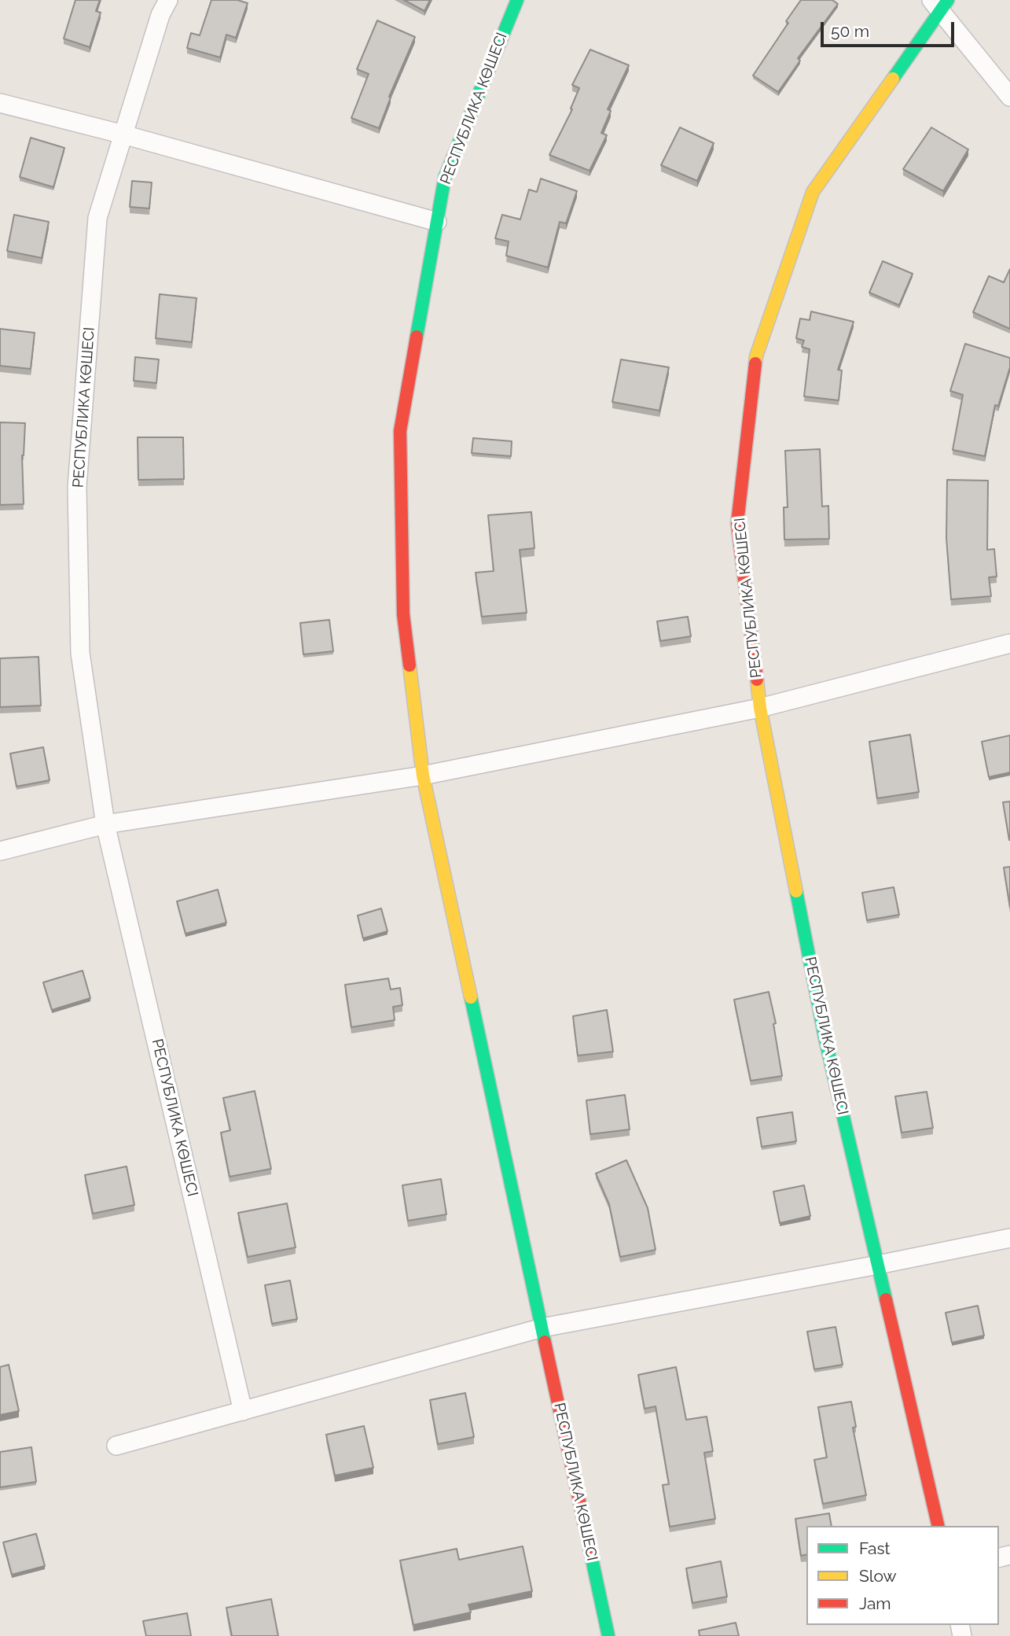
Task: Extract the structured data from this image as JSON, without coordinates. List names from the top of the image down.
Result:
{
  "streets": {
    "street": ["РЕСПУБЛИКА КӨШЕСІ"]
  },
  "legend": ["Fast", "Slow", "Jam"],
  "scale_bar": "50 m"
}
